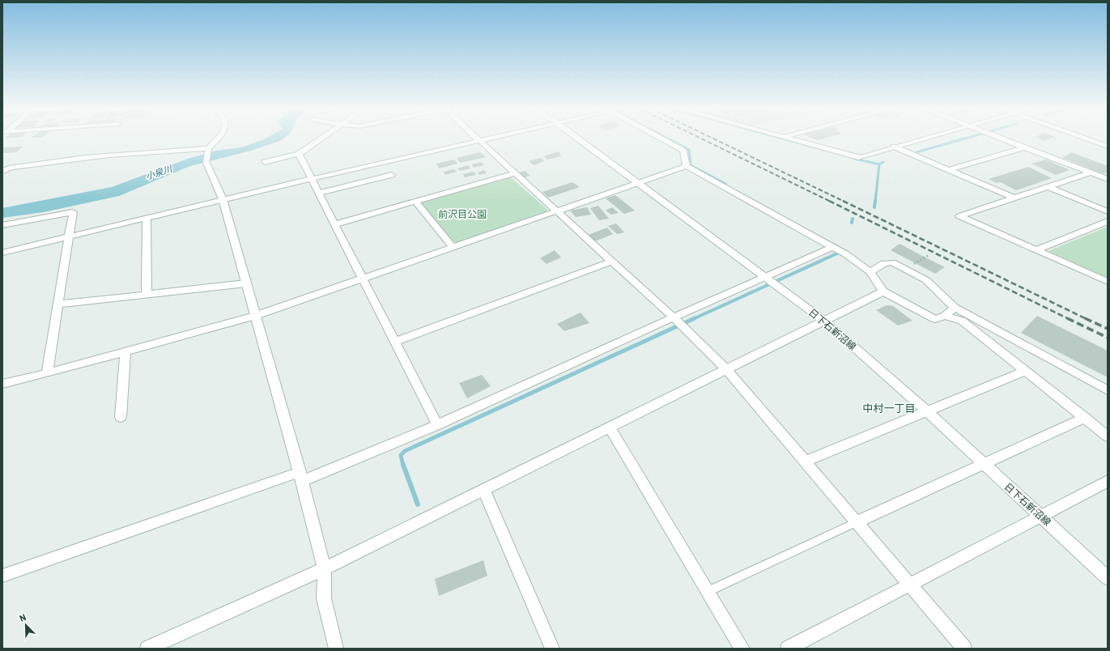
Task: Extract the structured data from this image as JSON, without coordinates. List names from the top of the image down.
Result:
{
  "streets": {
    "street": ["日下石新沼線"]
  },
  "districts": ["中村一丁目"],
  "water": ["小泉川"],
  "parks": ["前沢目公園"],
  "north": "top left"
}
